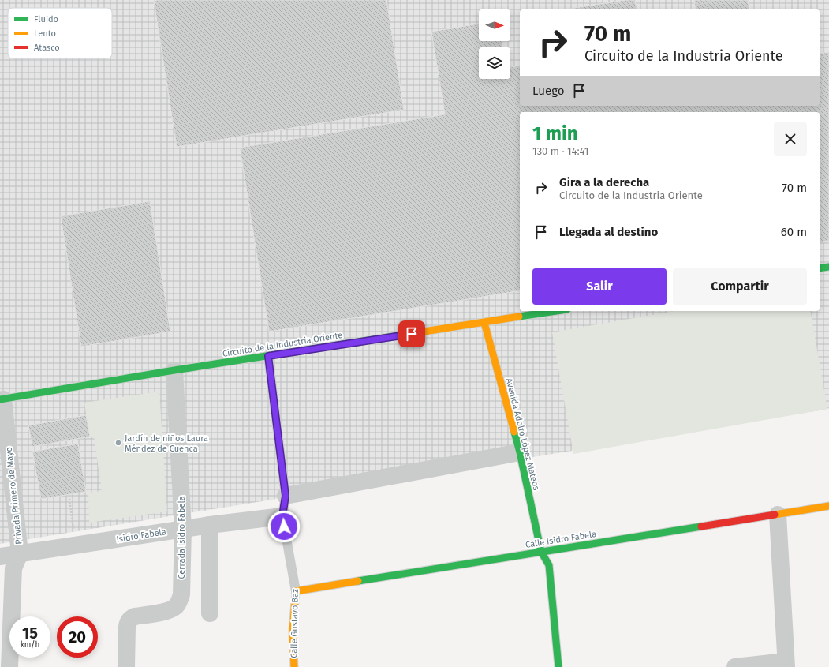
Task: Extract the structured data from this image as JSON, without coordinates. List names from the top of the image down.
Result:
{
  "streets": {
    "main road": [
      "Circuito de la Industria Oriente",
      "Avenida Adolfo López Mateos",
      "Calle Isidro Fabela",
      "Calle Gustavo Baz"
    ],
    "street": ["Privada Primero de Mayo", "Isidro Fabela", "Cerrada Isidro Fabela"]
  },
  "crossings": [
    ["Circuito de la Industria Oriente", "Avenida Adolfo López Mateos"],
    ["Circuito de la Industria Oriente", "Privada Primero de Mayo"],
    ["Circuito de la Industria Oriente", "Cerrada Isidro Fabela"],
    ["Circuito de la Industria Oriente", "Calle Gustavo Baz"],
    ["Avenida Adolfo López Mateos", "Calle Isidro Fabela"],
    ["Privada Primero de Mayo", "Isidro Fabela"],
    ["Isidro Fabela", "Cerrada Isidro Fabela"],
    ["Isidro Fabela", "Calle Gustavo Baz"],
    ["Calle Isidro Fabela", "Calle Gustavo Baz"]
  ],
  "places": ["Jardín de niños Laura Méndez de Cuenca"],
  "legend": ["Fluido", "Lento", "Atasco"],
  "north": "right",
  "page": {
    "turn": ["70 m", "Circuito de la Industria Oriente"],
    "then": "Luego",
    "heading": ["1 min", "130 m · 14:41"],
    "list": [
      {
        "name": "Gira a la derecha",
        "note": "Circuito de la Industria Oriente",
        "value": "70 m"
      },
      {
        "name": "Llegada al destino",
        "value": "60 m"
      }
    ],
    "buttons": ["Salir", "Compartir"],
    "speed": "15 km/h",
    "limit": "20"
  }
}
